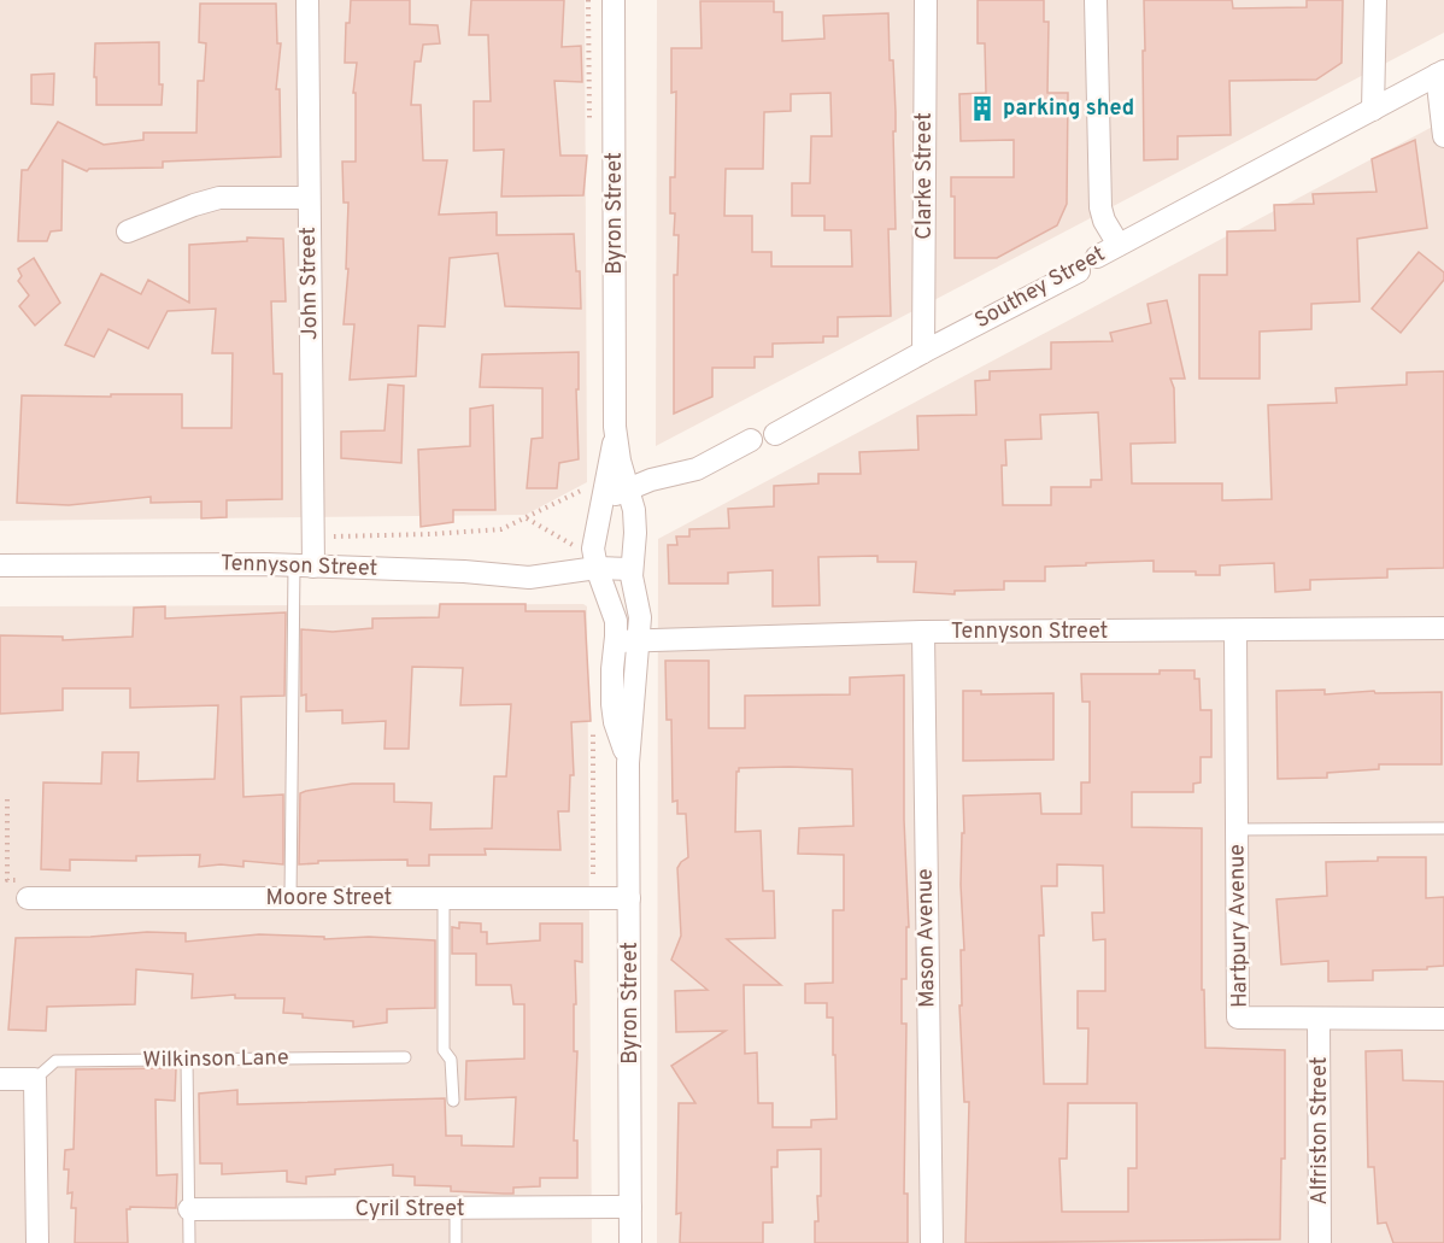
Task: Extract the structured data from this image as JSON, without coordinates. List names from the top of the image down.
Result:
{
  "streets": {
    "street": [
      "Clarke Street",
      "Byron Street",
      "John Street",
      "Southey Street",
      "Tennyson Street",
      "Moore Street",
      "Hartpury Avenue",
      "Mason Avenue",
      "Alfriston Street",
      "Cyril Street"
    ],
    "lane": ["Wilkinson Lane"]
  },
  "crossings": [
    ["Clarke Street", "Southey Street"],
    ["Byron Street", "Southey Street"],
    ["Byron Street", "Tennyson Street"],
    ["Byron Street", "Moore Street"],
    ["Byron Street", "Cyril Street"],
    ["John Street", "Tennyson Street"],
    ["Tennyson Street", "Hartpury Avenue"],
    ["Tennyson Street", "Mason Avenue"],
    ["Hartpury Avenue", "Alfriston Street"]
  ],
  "places": {
    "building": ["parking shed"]
  }
}
